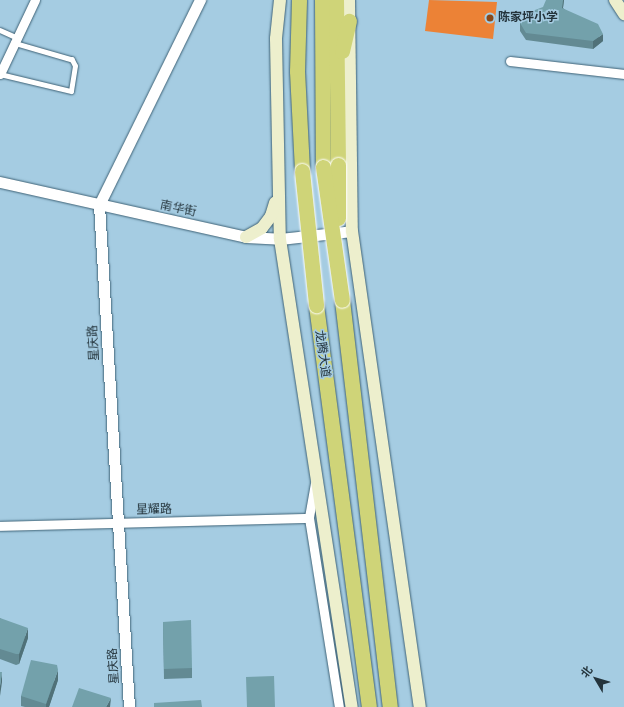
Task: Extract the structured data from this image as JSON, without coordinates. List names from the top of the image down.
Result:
{
  "streets": {
    "highway": ["龙腾大道"],
    "street": ["南华街", "星庆路", "星耀路"]
  },
  "crossings": [
    ["南华街", "星庆路"],
    ["星庆路", "星耀路"]
  ],
  "places": ["陈家坪小学"],
  "north": "top left"
}
